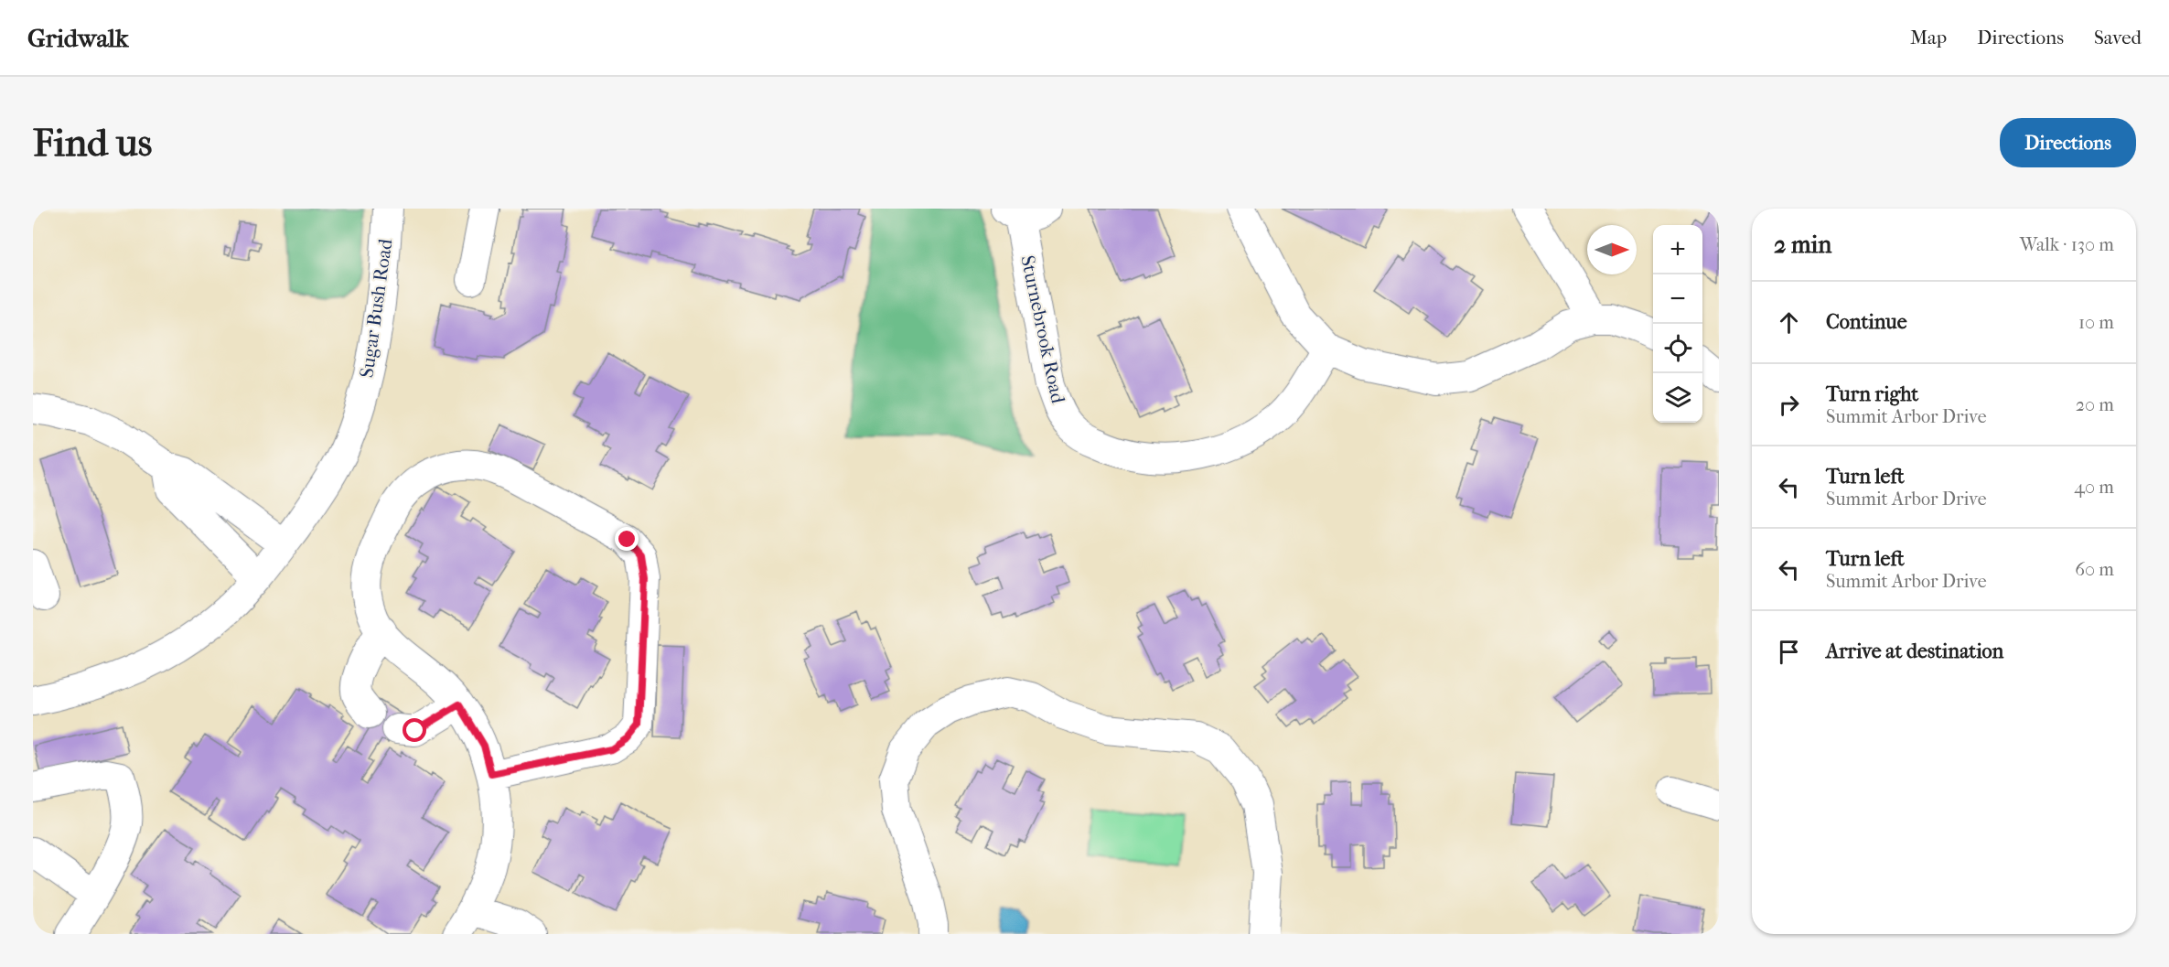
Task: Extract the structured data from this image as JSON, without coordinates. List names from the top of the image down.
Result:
{
  "streets": {
    "street": ["Sugar Bush Road", "Sturnebrook Road"]
  },
  "north": "right",
  "page": {
    "header": "Gridwalk",
    "nav": ["Map", "Directions", "Saved"],
    "buttons": "Directions",
    "title": "Find us",
    "heading": ["2 min", "Walk · 130 m"],
    "map_buttons": ["+", "−"],
    "list": [
      ["Continue", "10 m"],
      ["Turn right", "Summit Arbor Drive", "20 m"],
      ["Turn left", "Summit Arbor Drive", "40 m"],
      ["Turn left", "Summit Arbor Drive", "60 m"],
      "Arrive at destination"
    ]
  }
}
